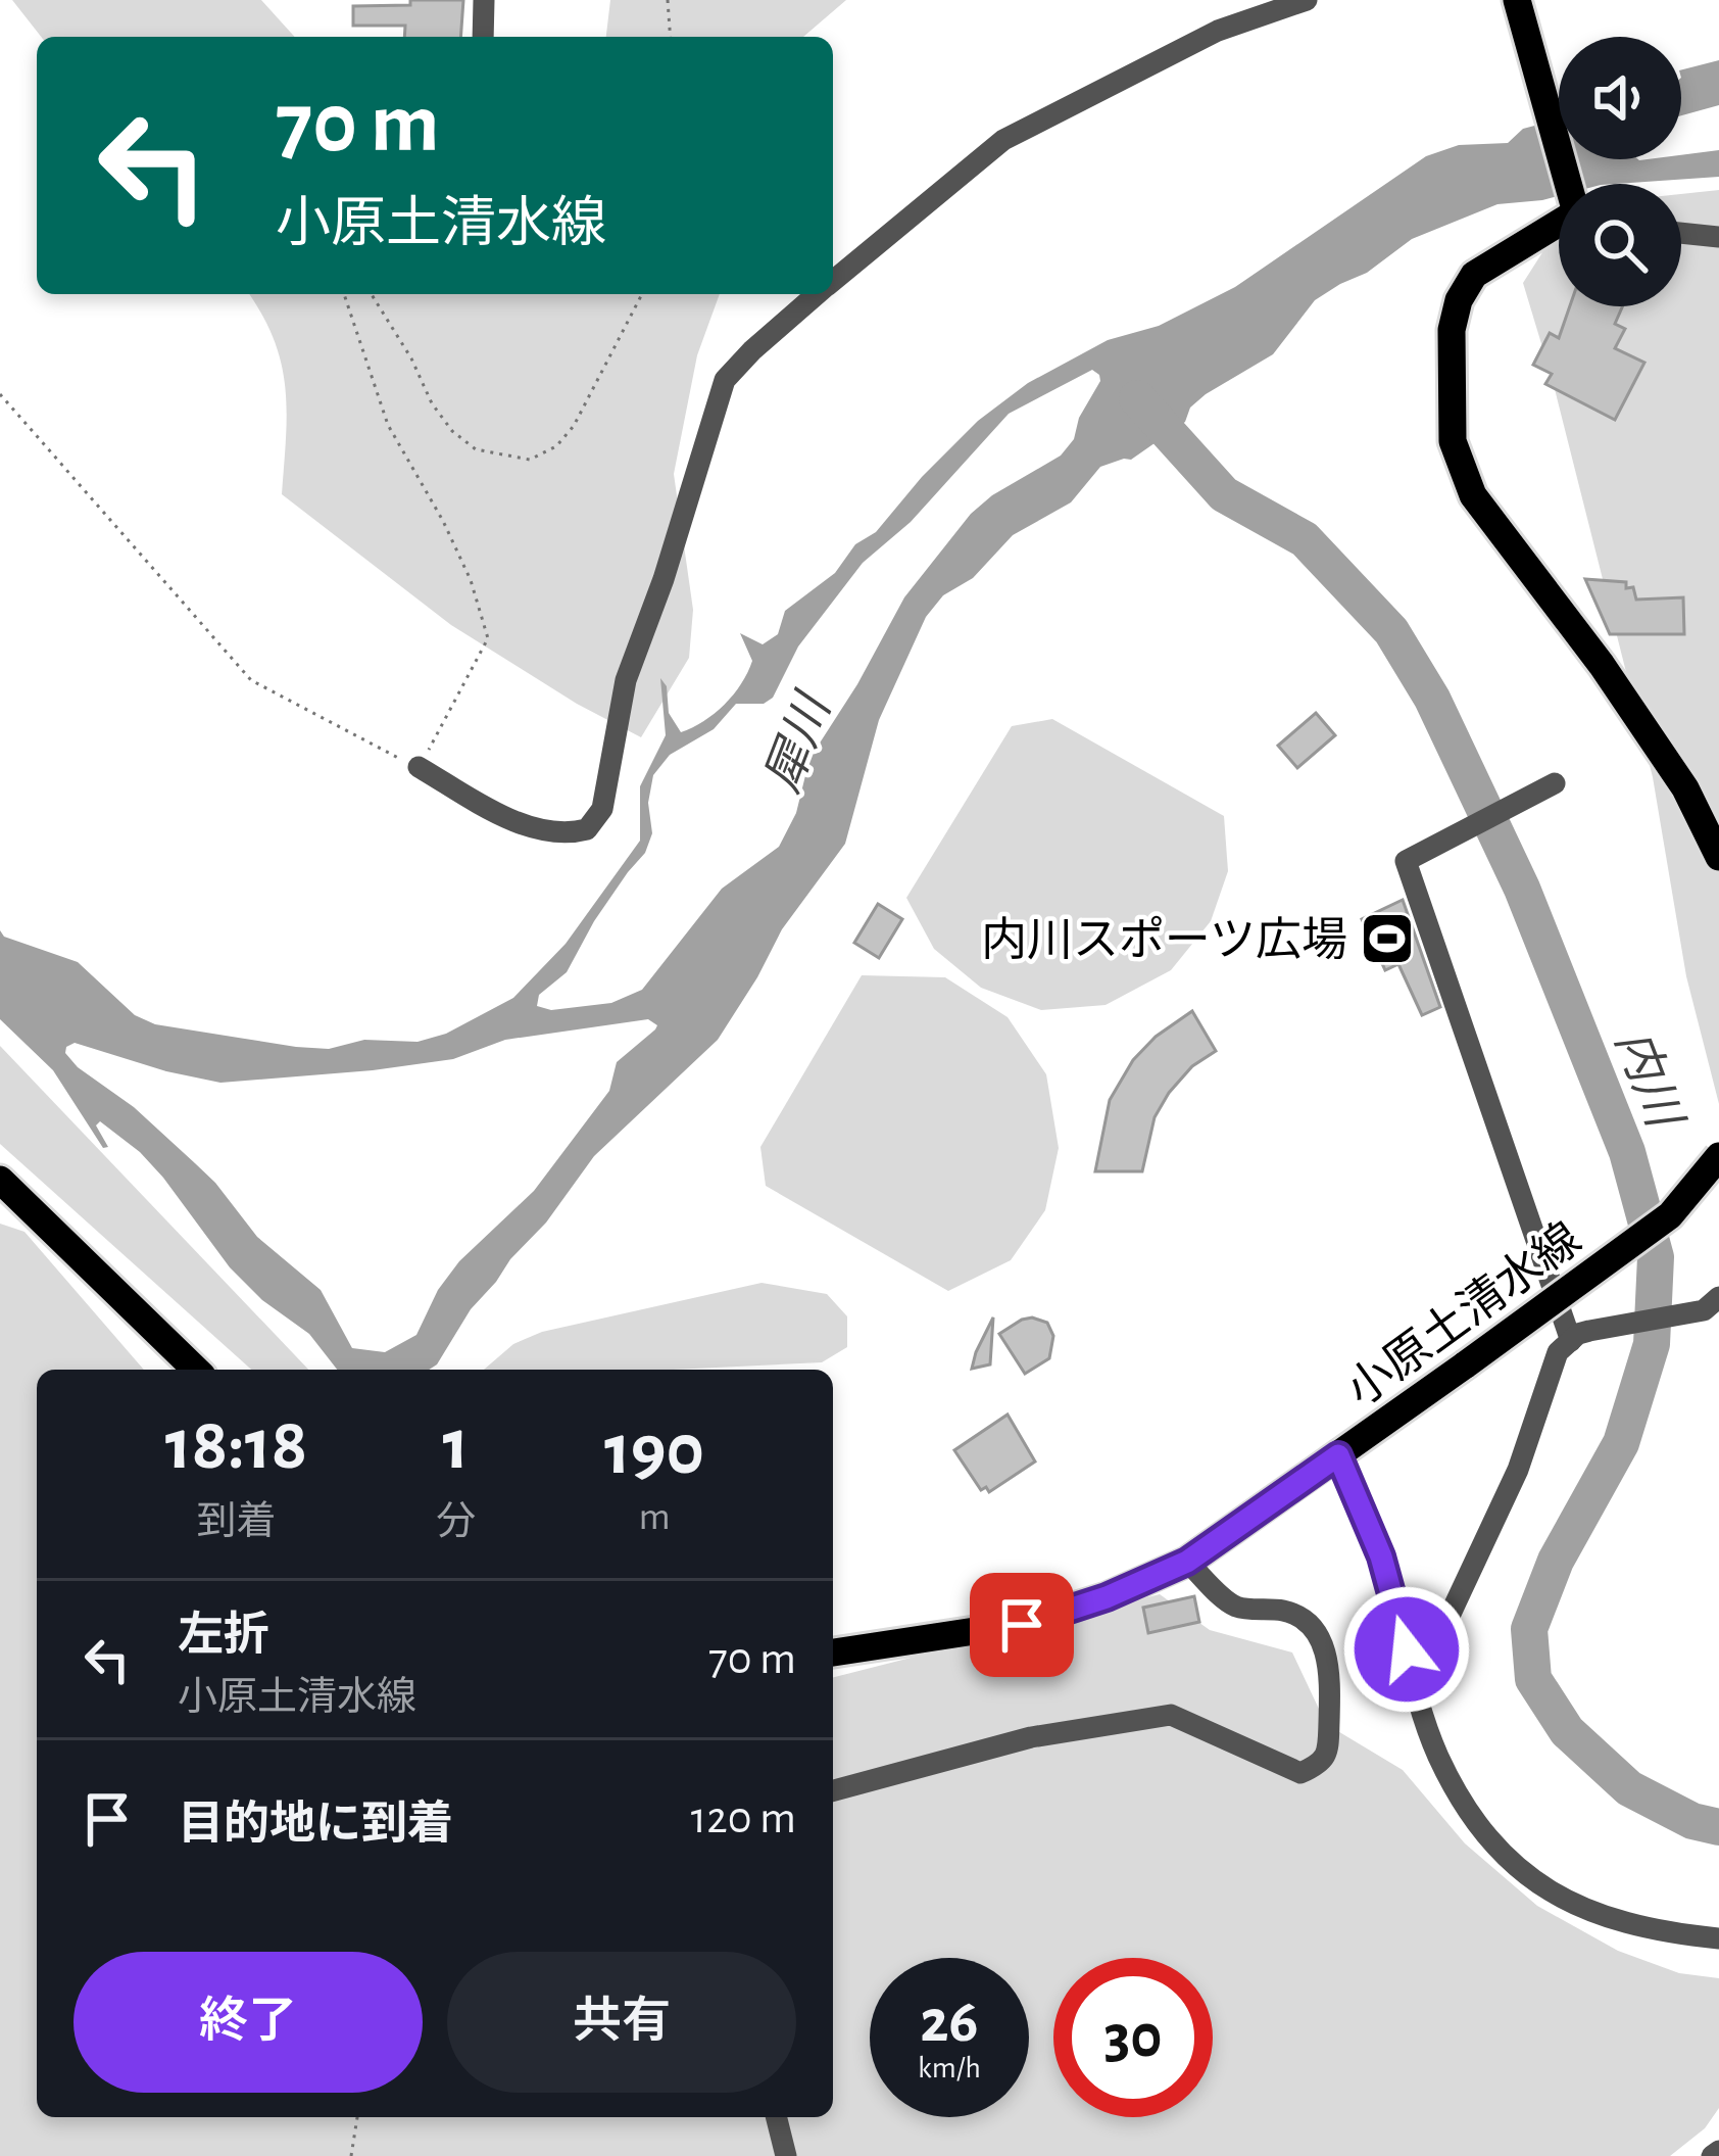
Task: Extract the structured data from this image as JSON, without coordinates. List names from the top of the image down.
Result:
{
  "streets": {
    "main road": ["小原土清水線"]
  },
  "water": ["犀川", "内川"],
  "places": {
    "sports": ["内川スポーツ広場"]
  },
  "page": {
    "turn": ["70 m", "小原土清水線"],
    "eta": [
      "18:18",
      "到着",
      "1",
      "分",
      "190",
      "m"
    ],
    "list": [
      {
        "name": "左折",
        "note": "小原土清水線",
        "value": "70 m"
      },
      {
        "name": "目的地に到着",
        "value": "120 m"
      }
    ],
    "buttons": ["終了", "共有"],
    "speed": "26 km/h",
    "limit": "30"
  }
}
